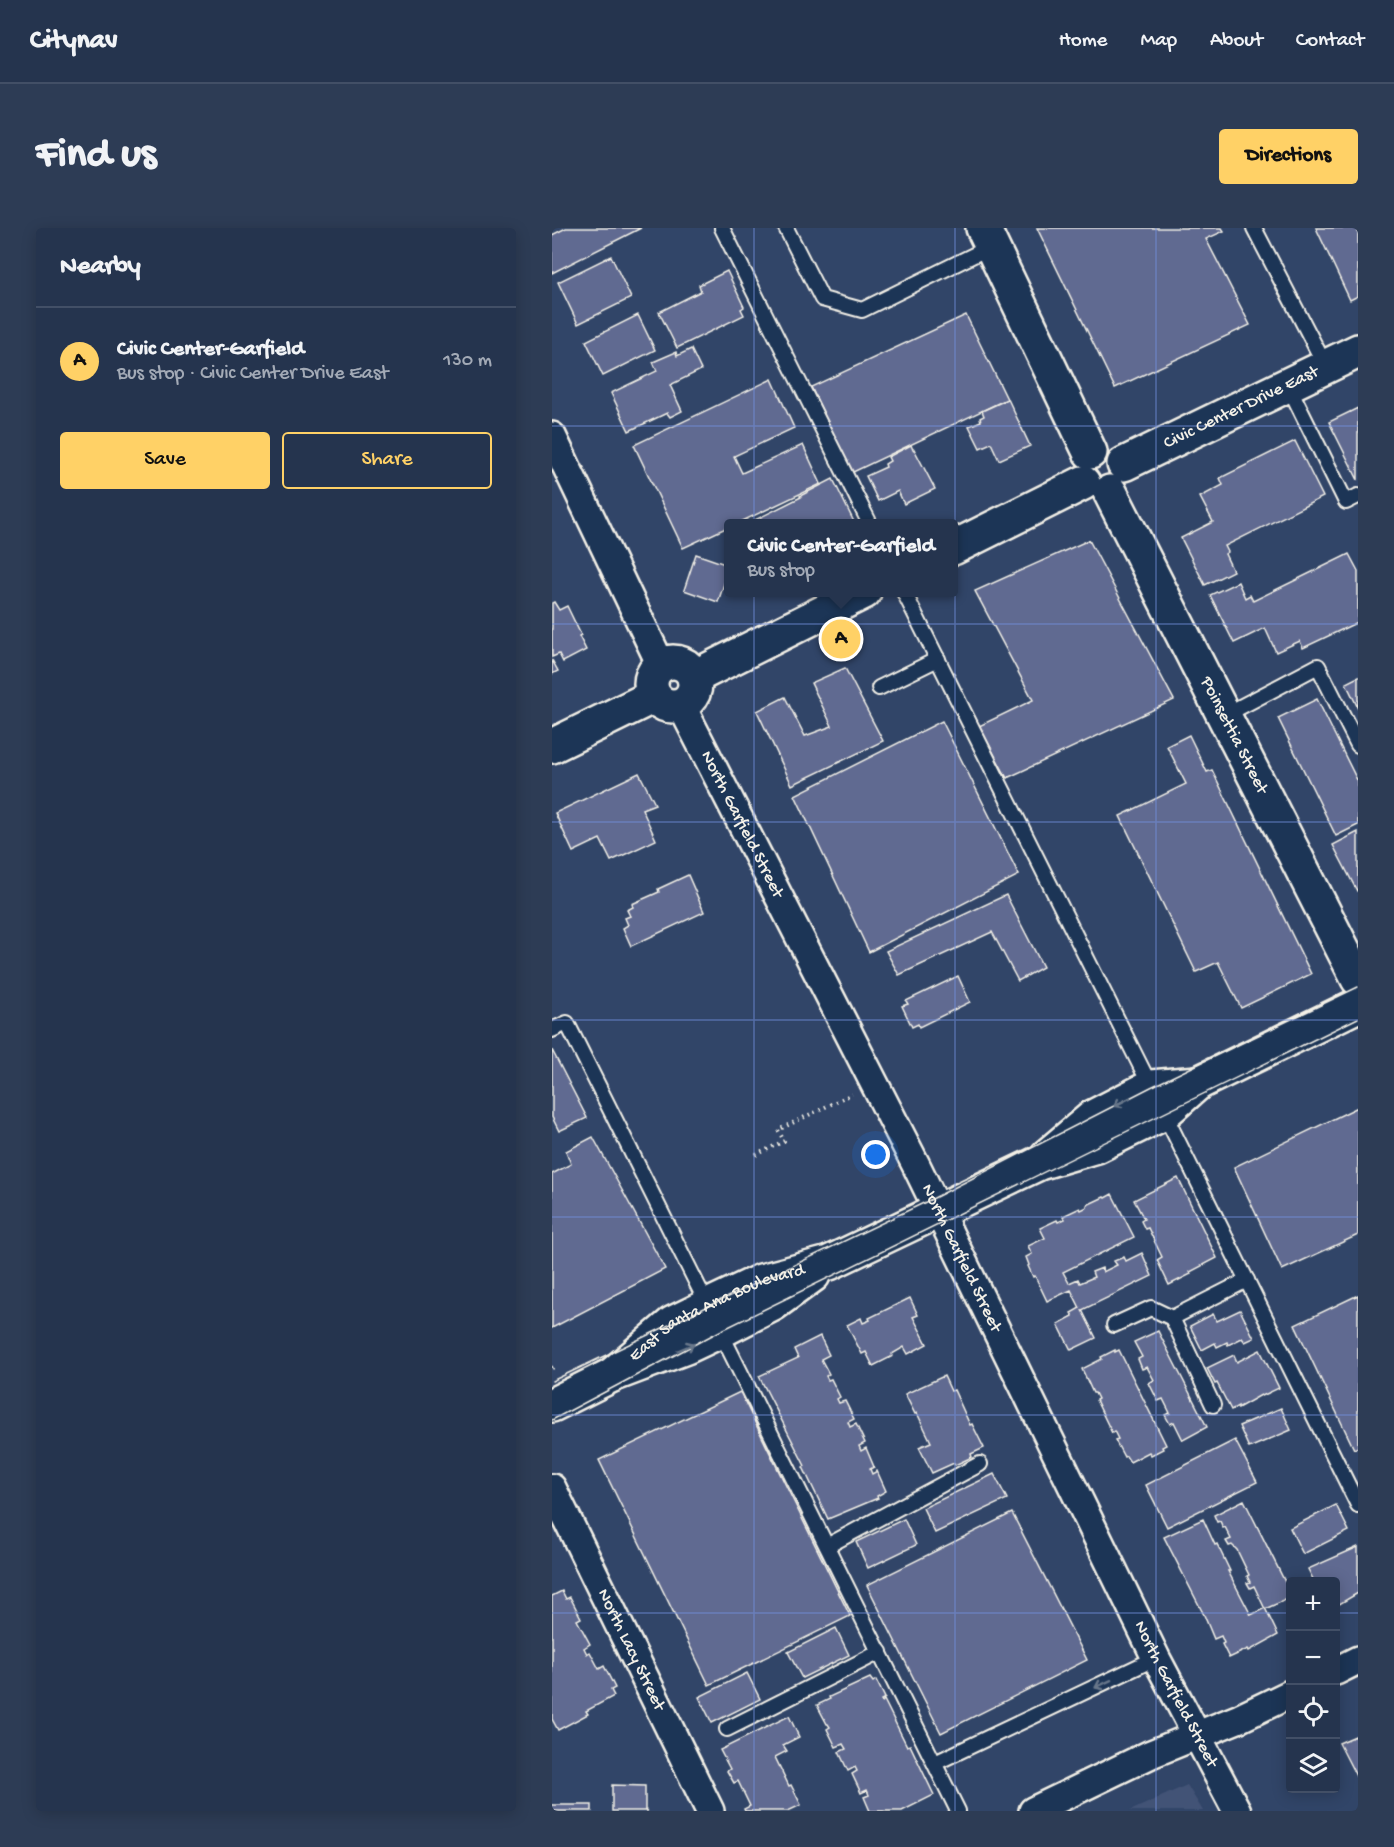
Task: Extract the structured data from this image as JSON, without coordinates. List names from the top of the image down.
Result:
{
  "streets": {
    "street": [
      "Civic Center Drive East",
      "Poinsettia Street",
      "North Garfield Street",
      "East Santa Ana Boulevard",
      "North Lacy Street"
    ]
  },
  "crossings": [
    ["Civic Center Drive East", "Poinsettia Street"],
    ["North Garfield Street", "East Santa Ana Boulevard"]
  ],
  "page": {
    "header": "Citynav",
    "nav": [
      "Home",
      "Map",
      "About",
      "Contact"
    ],
    "buttons": [
      "Directions",
      ["Save", "Share"]
    ],
    "title": "Find us",
    "heading": "Nearby",
    "list": [
      {
        "mark": "A",
        "name": "Civic Center-Garfield",
        "note": "Bus stop · Civic Center Drive East",
        "value": "130 m"
      }
    ],
    "popup": ["Civic Center-Garfield", "Bus stop"],
    "pins": "A",
    "map_buttons": ["+", "−"]
  }
}
